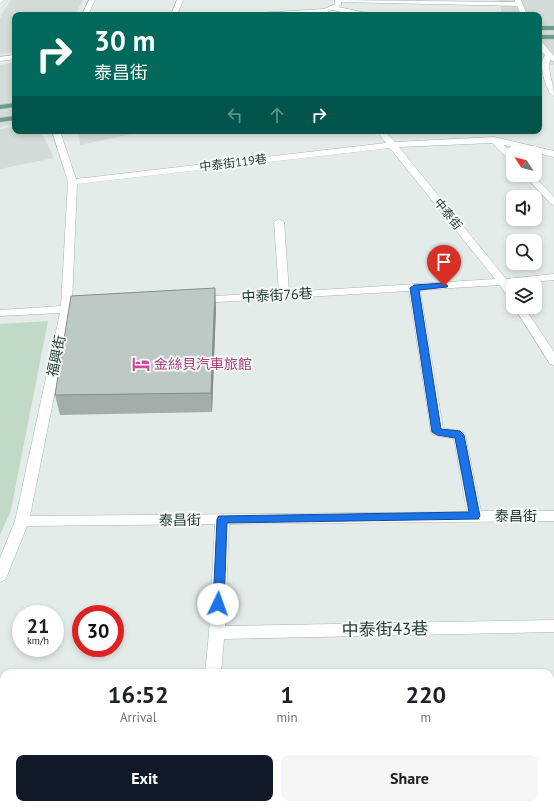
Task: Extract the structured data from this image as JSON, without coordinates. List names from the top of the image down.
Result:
{
  "streets": {
    "street": [
      "中泰街119巷",
      "中泰街",
      "中泰街76巷",
      "福興街",
      "泰昌街",
      "中泰街43巷"
    ]
  },
  "crossings": [
    ["中泰街119巷", "中泰街"],
    ["中泰街119巷", "福興街"],
    ["中泰街", "中泰街76巷"],
    ["福興街", "泰昌街"]
  ],
  "places": {
    "hotel": ["金絲貝汽車旅館"]
  },
  "north": "top left",
  "page": {
    "turn": ["30 m", "泰昌街"],
    "speed": "21 km/h",
    "limit": "30",
    "eta": [
      "16:52",
      "Arrival",
      "1",
      "min",
      "220",
      "m"
    ],
    "buttons": ["Exit", "Share"]
  }
}
